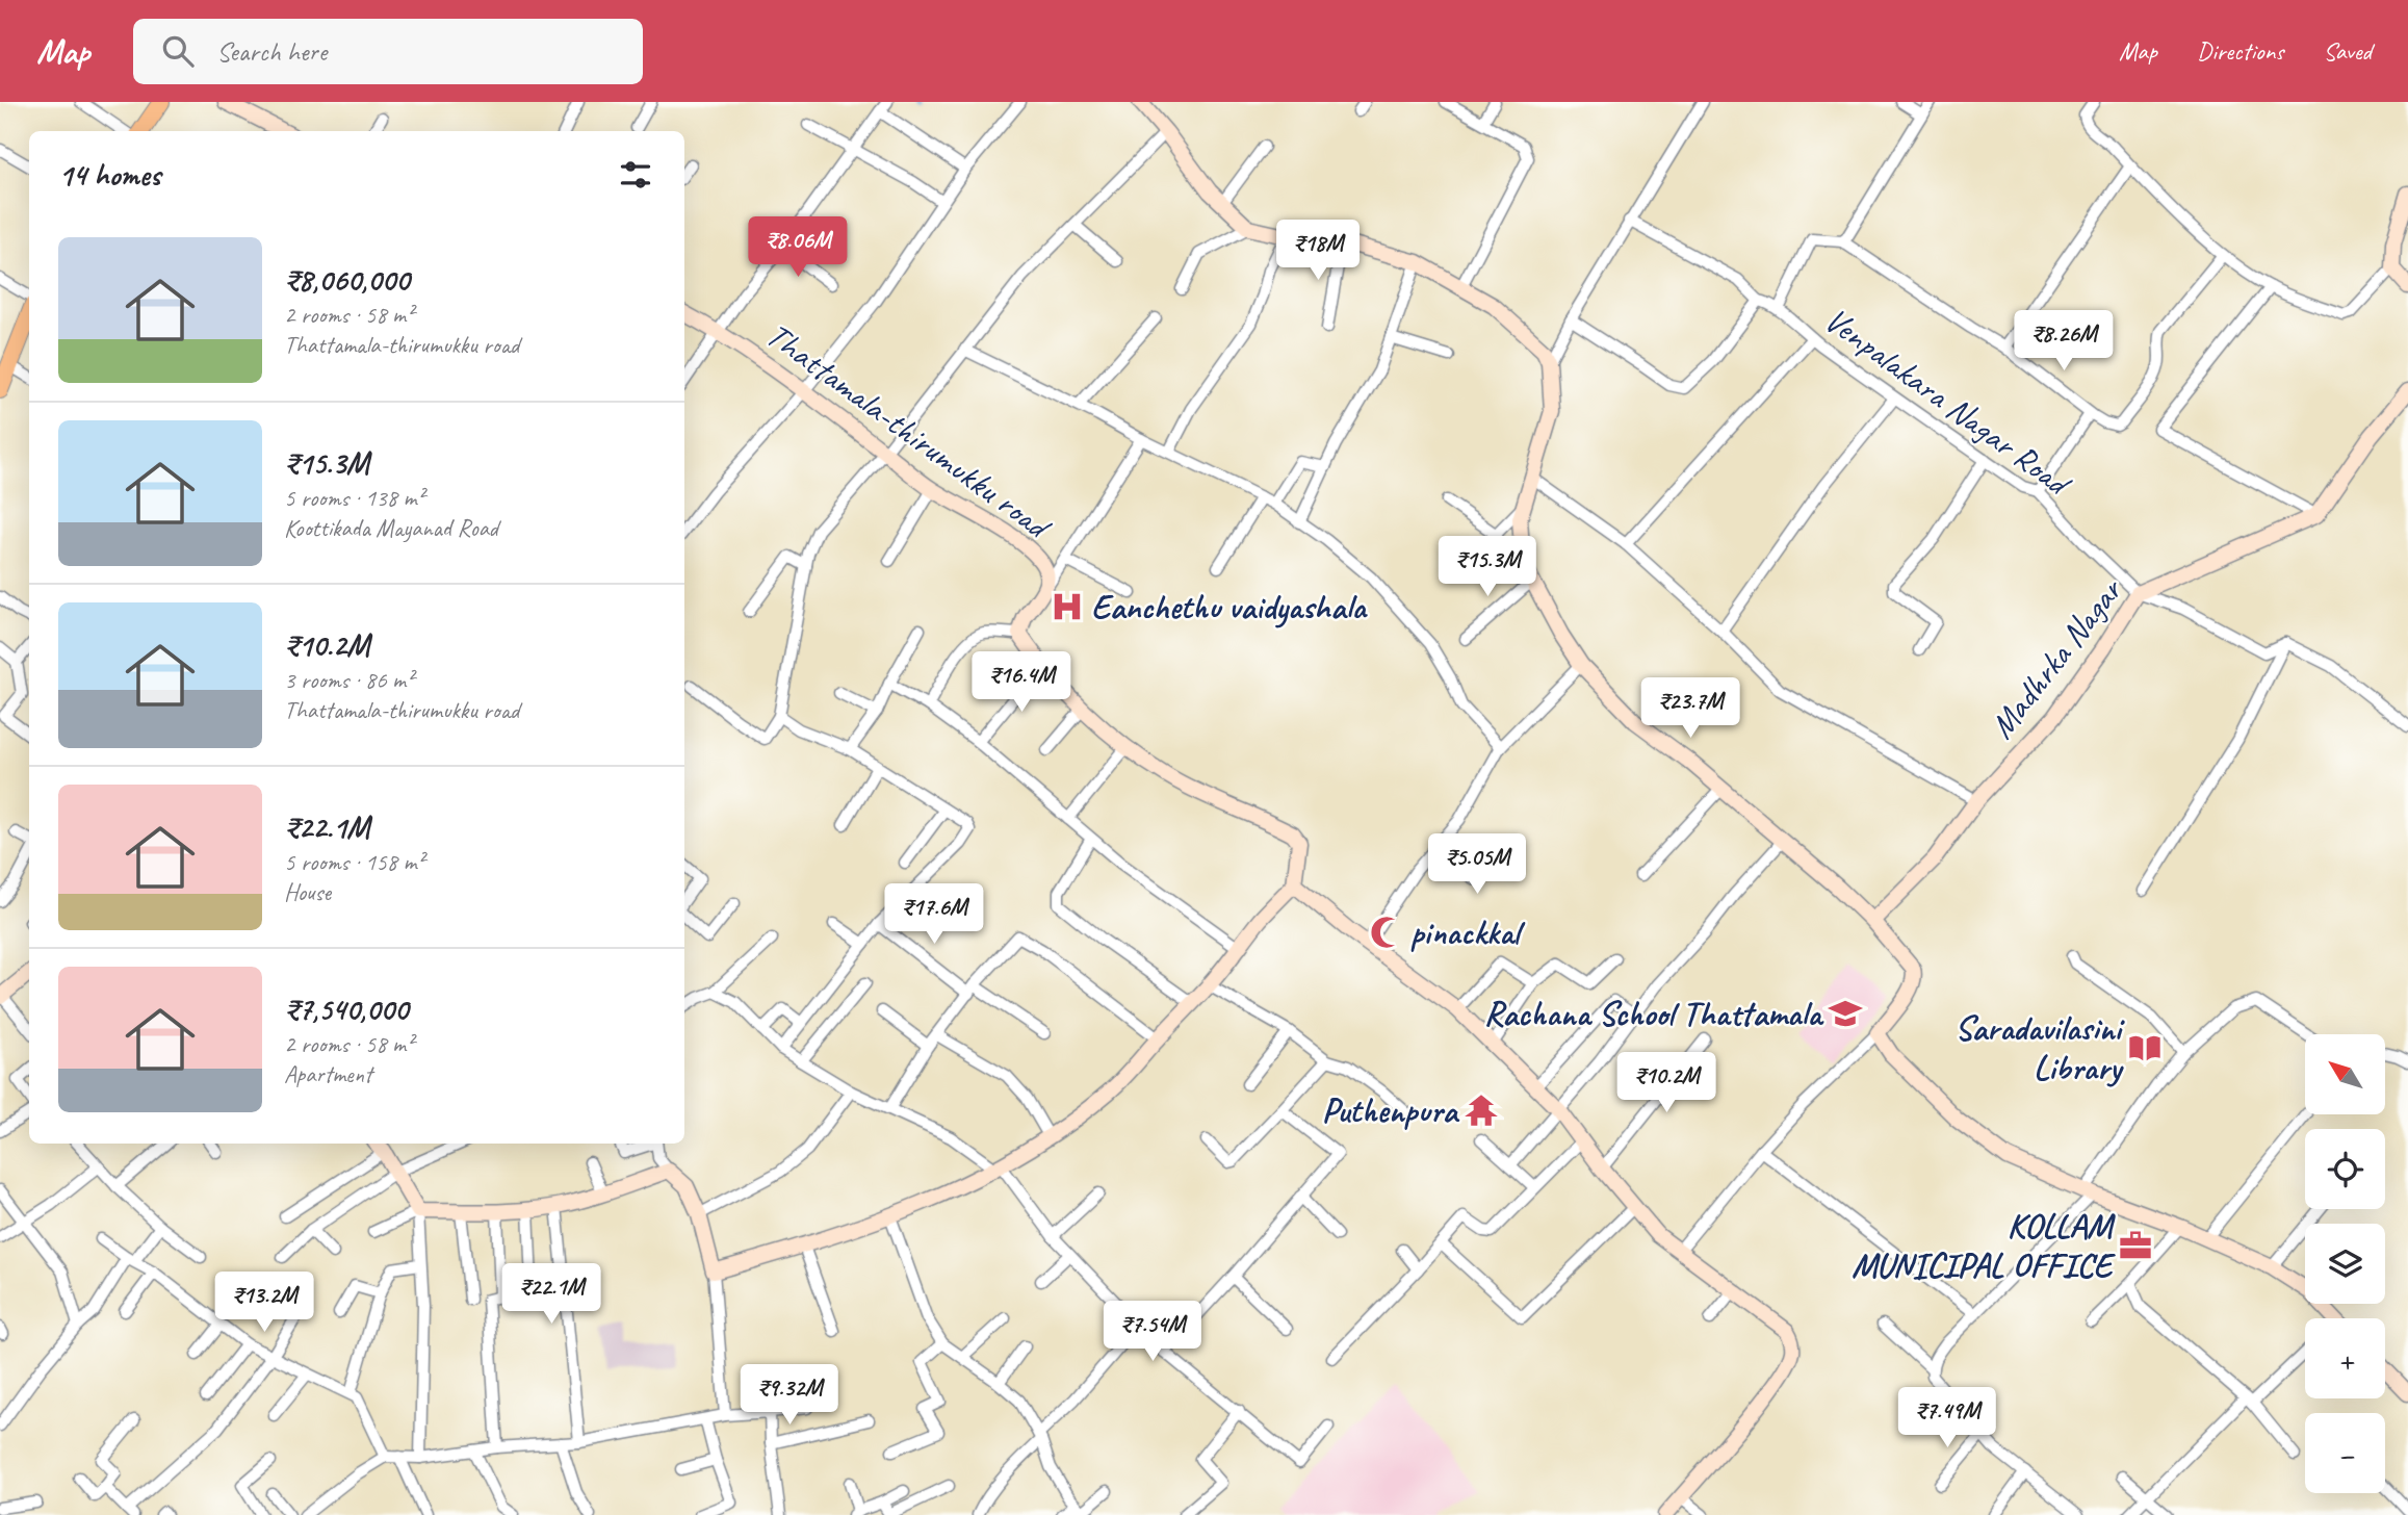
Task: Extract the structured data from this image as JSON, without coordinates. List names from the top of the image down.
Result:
{
  "streets": {
    "street": ["Venpalakara Nagar Road", "Thattamala-thirumukku road", "Madhrka Nagar"]
  },
  "crossings": [
    ["Venpalakara Nagar Road", "Madhrka Nagar"]
  ],
  "places": {
    "hospital": ["Eanchethu vaidyashala"],
    "mosque": ["pinackkal"],
    "school or university": ["Rachana School Thattamala"],
    "library": ["Saradavilasini Library"],
    "temple": ["Puthenpura"],
    "office": ["KOLLAM MUNICIPAL OFFICE"]
  },
  "north": "top left",
  "page": {
    "header": "Map",
    "search": "Search here",
    "nav": ["Map", "Directions", "Saved"],
    "heading": "14 homes",
    "price": [
      "₹8.06M",
      "₹18M",
      "₹8.26M",
      "₹15.3M",
      "₹16.4M",
      "₹23.7M",
      "₹5.05M",
      "₹17.6M",
      "₹10.2M",
      "₹22.1M",
      "₹13.2M",
      "₹7.54M",
      "₹9.32M",
      "₹7.49M"
    ],
    "list": [
      {
        "name": "₹8,060,000",
        "note": "2 rooms · 58 m² · Thattamala-thirumukku road"
      },
      {
        "name": "₹15.3M",
        "note": "5 rooms · 138 m² · Koottikada Mayanad Road"
      },
      {
        "name": "₹10.2M",
        "note": "3 rooms · 86 m² · Thattamala-thirumukku road"
      },
      {
        "name": "₹22.1M",
        "note": "5 rooms · 158 m² · House"
      },
      {
        "name": "₹7,540,000",
        "note": "2 rooms · 58 m² · Apartment"
      }
    ],
    "map_buttons": ["+", "−"]
  }
}
